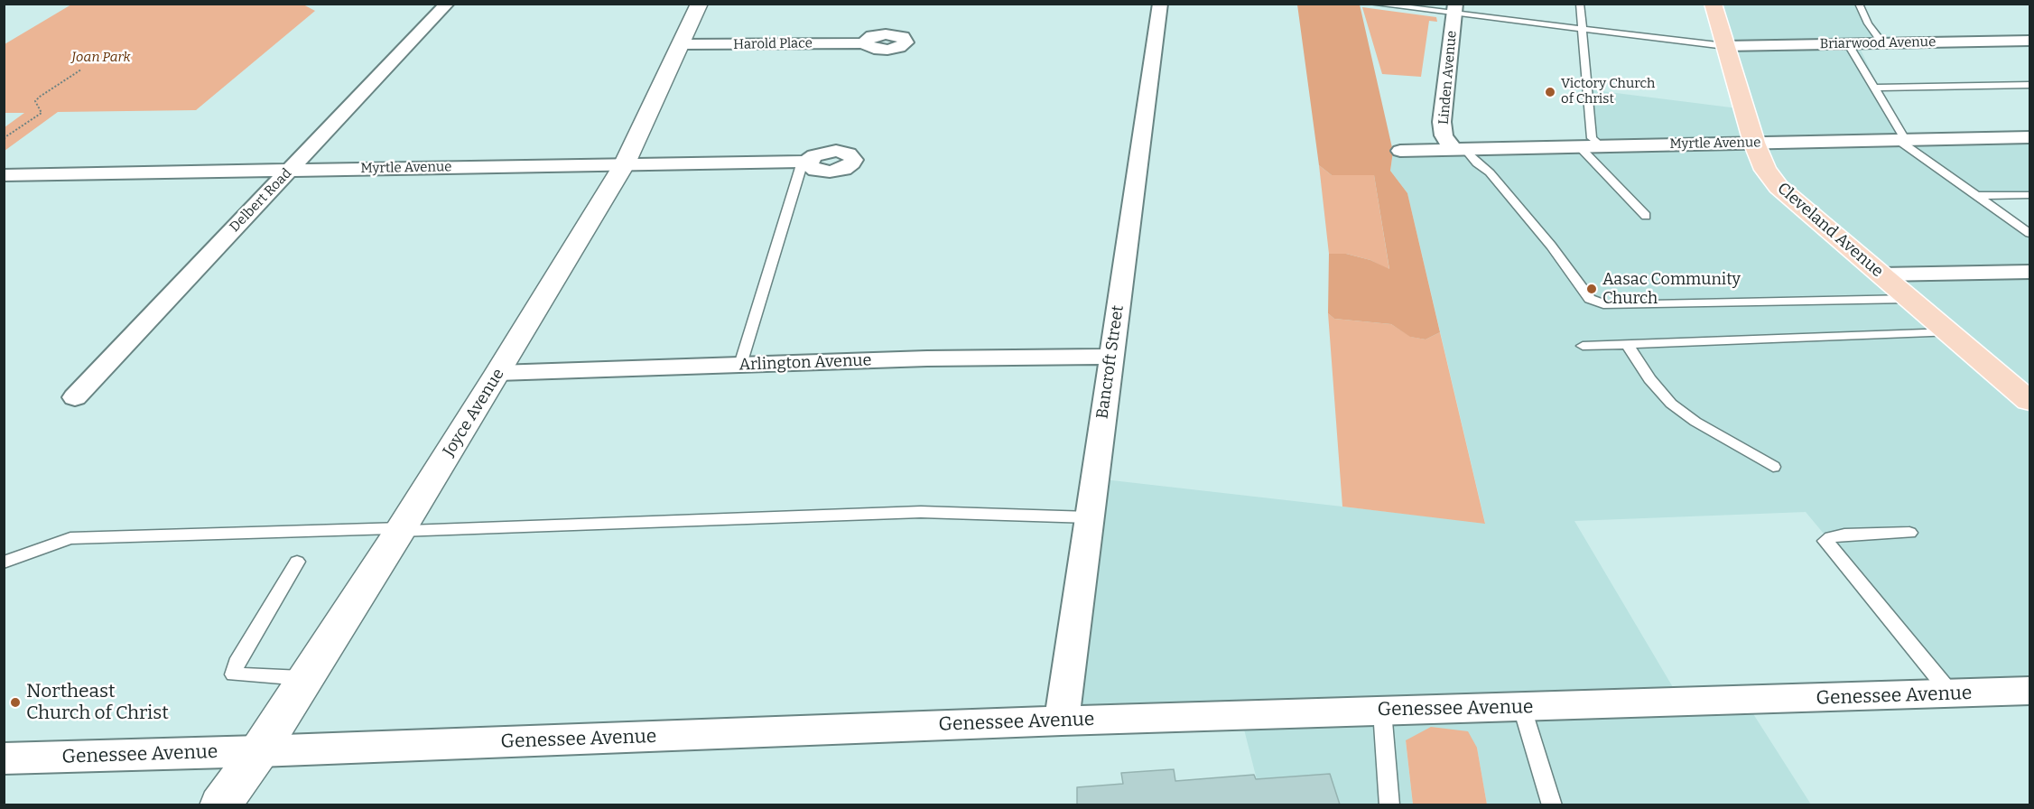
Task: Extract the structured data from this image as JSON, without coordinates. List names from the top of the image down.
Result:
{
  "streets": {
    "main road": ["Cleveland Avenue"],
    "street": [
      "Briarwood Avenue",
      "Harold Place",
      "Linden Avenue",
      "Myrtle Avenue",
      "Delbert Road",
      "Bancroft Street",
      "Arlington Avenue",
      "Joyce Avenue",
      "Genessee Avenue"
    ]
  },
  "crossings": [
    ["Briarwood Avenue", "Cleveland Avenue"],
    ["Harold Place", "Joyce Avenue"],
    ["Linden Avenue", "Myrtle Avenue"],
    ["Myrtle Avenue", "Delbert Road"],
    ["Myrtle Avenue", "Cleveland Avenue"],
    ["Myrtle Avenue", "Joyce Avenue"],
    ["Bancroft Street", "Arlington Avenue"],
    ["Bancroft Street", "Genessee Avenue"],
    ["Arlington Avenue", "Joyce Avenue"],
    ["Joyce Avenue", "Genessee Avenue"]
  ],
  "parks": ["Joan Park"],
  "places": ["Victory Church of Christ", "Aasac Community Church", "Northeast Church of Christ"]
}
